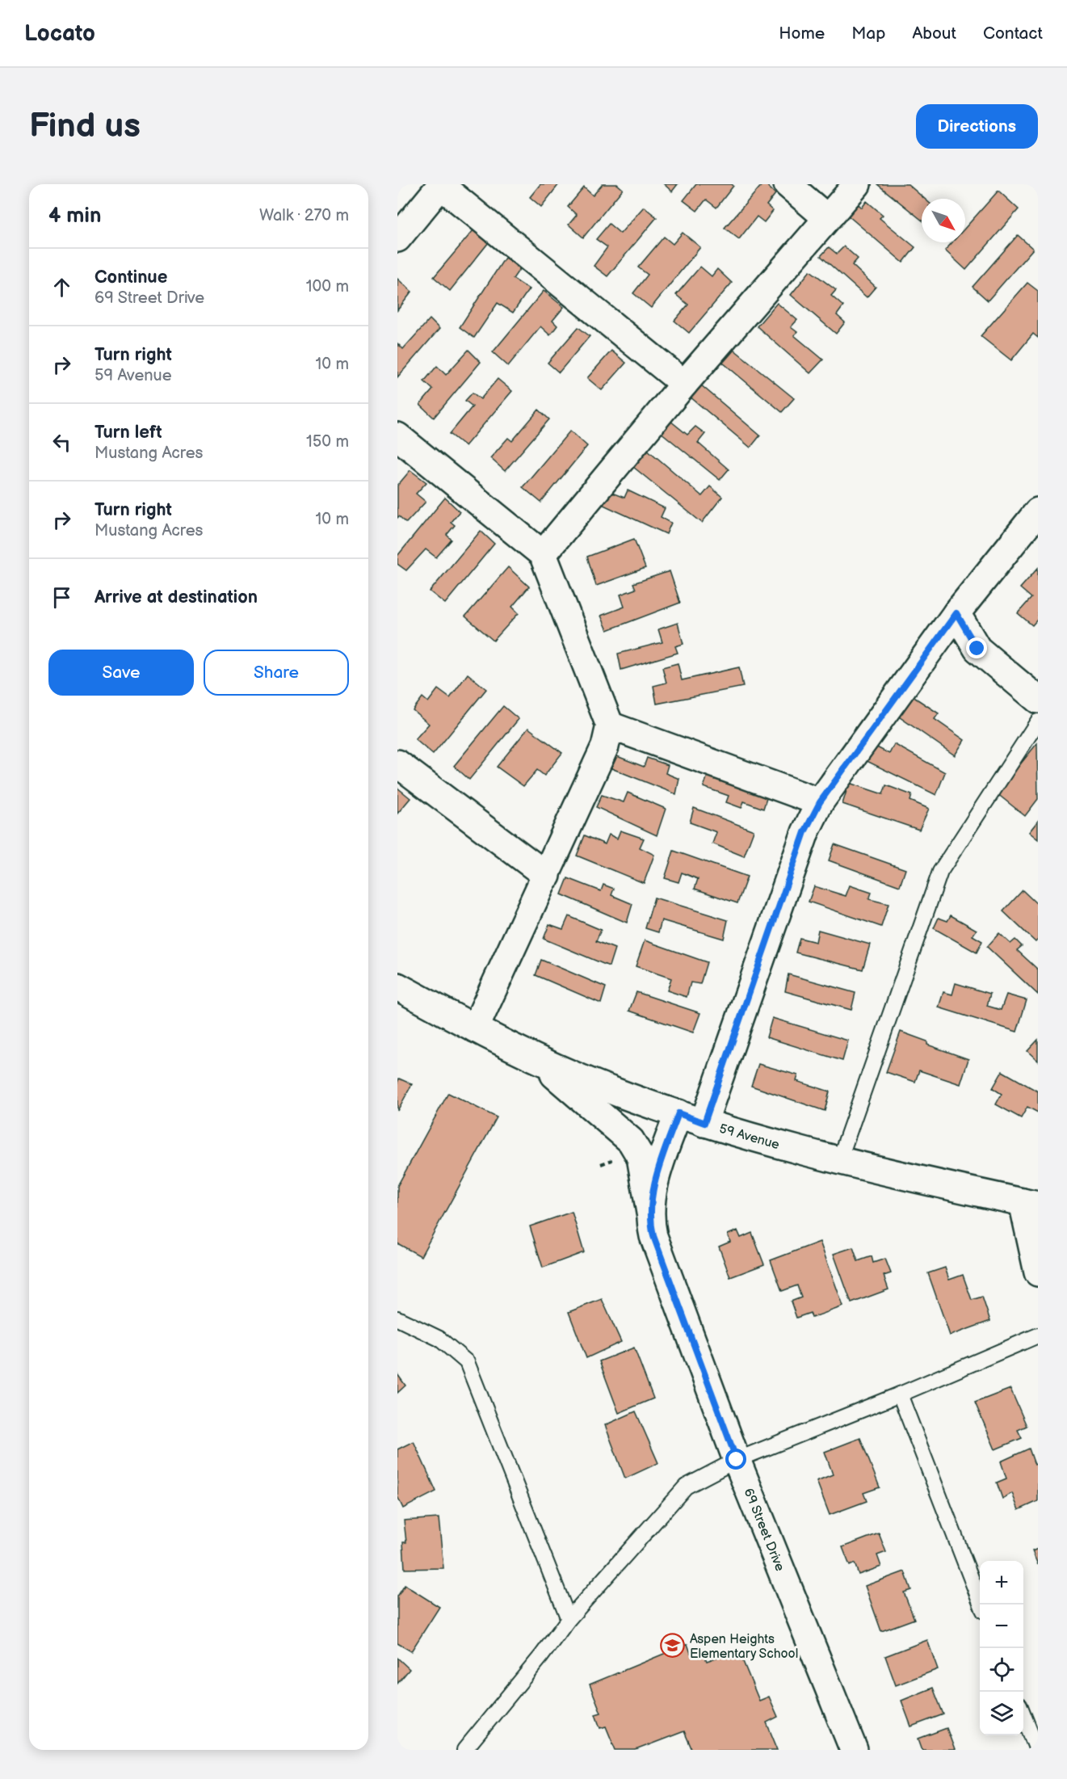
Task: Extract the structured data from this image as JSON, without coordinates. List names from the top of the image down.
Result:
{
  "streets": {
    "street": ["59 Avenue", "69 Street Drive"]
  },
  "crossings": [
    ["59 Avenue", "69 Street Drive"]
  ],
  "places": {
    "school or university": ["Aspen Heights Elementary School"]
  },
  "north": "bottom right",
  "page": {
    "header": "Locato",
    "nav": [
      "Home",
      "Map",
      "About",
      "Contact"
    ],
    "buttons": [
      "Directions",
      ["Save", "Share"]
    ],
    "title": "Find us",
    "heading": ["4 min", "Walk · 270 m"],
    "list": [
      ["Continue", "69 Street Drive", "100 m"],
      ["Turn right", "59 Avenue", "10 m"],
      ["Turn left", "Mustang Acres", "150 m"],
      ["Turn right", "Mustang Acres", "10 m"],
      "Arrive at destination"
    ],
    "map_buttons": ["+", "−"]
  }
}
